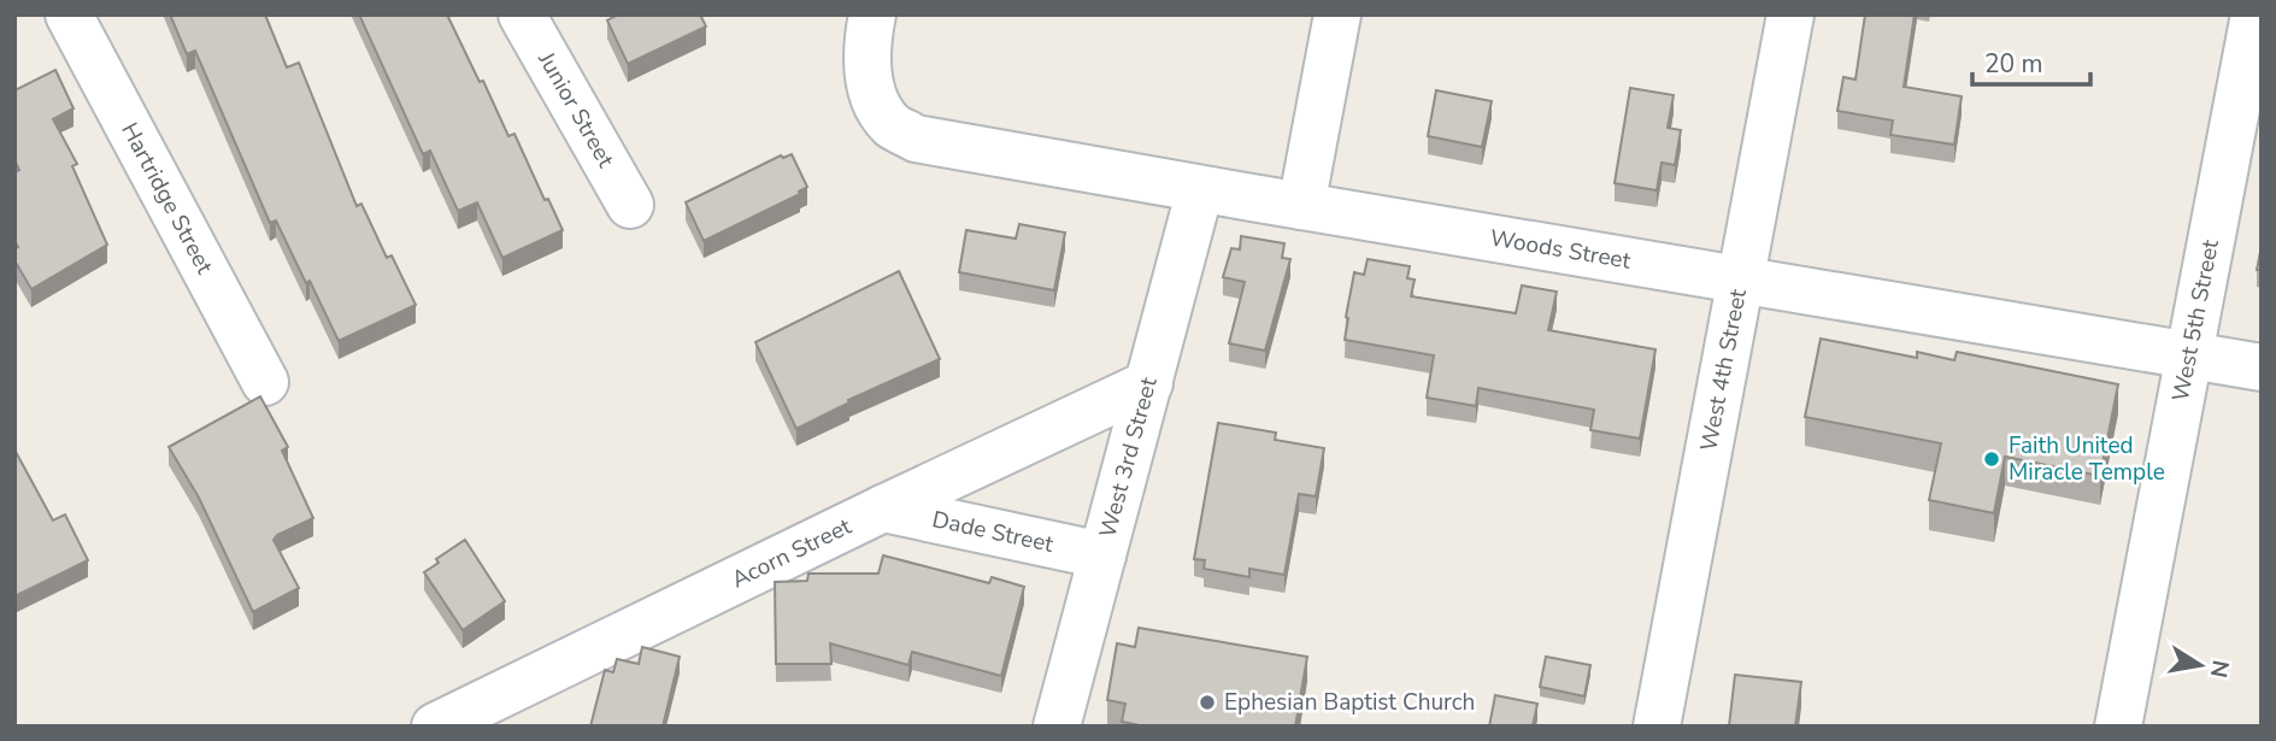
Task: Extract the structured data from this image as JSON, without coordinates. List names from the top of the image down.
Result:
{
  "streets": {
    "street": [
      "Junior Street",
      "Hartridge Street",
      "Woods Street",
      "West 5th Street",
      "West 4th Street",
      "West 3rd Street",
      "Dade Street",
      "Acorn Street"
    ]
  },
  "crossings": [
    ["Woods Street", "West 5th Street"],
    ["Woods Street", "West 4th Street"],
    ["Woods Street", "West 3rd Street"],
    ["West 3rd Street", "Dade Street"],
    ["West 3rd Street", "Acorn Street"],
    ["Dade Street", "Acorn Street"]
  ],
  "places": ["Faith United Miracle Temple", "Ephesian Baptist Church"],
  "scale_bar": "20 m",
  "north": "right"
}
